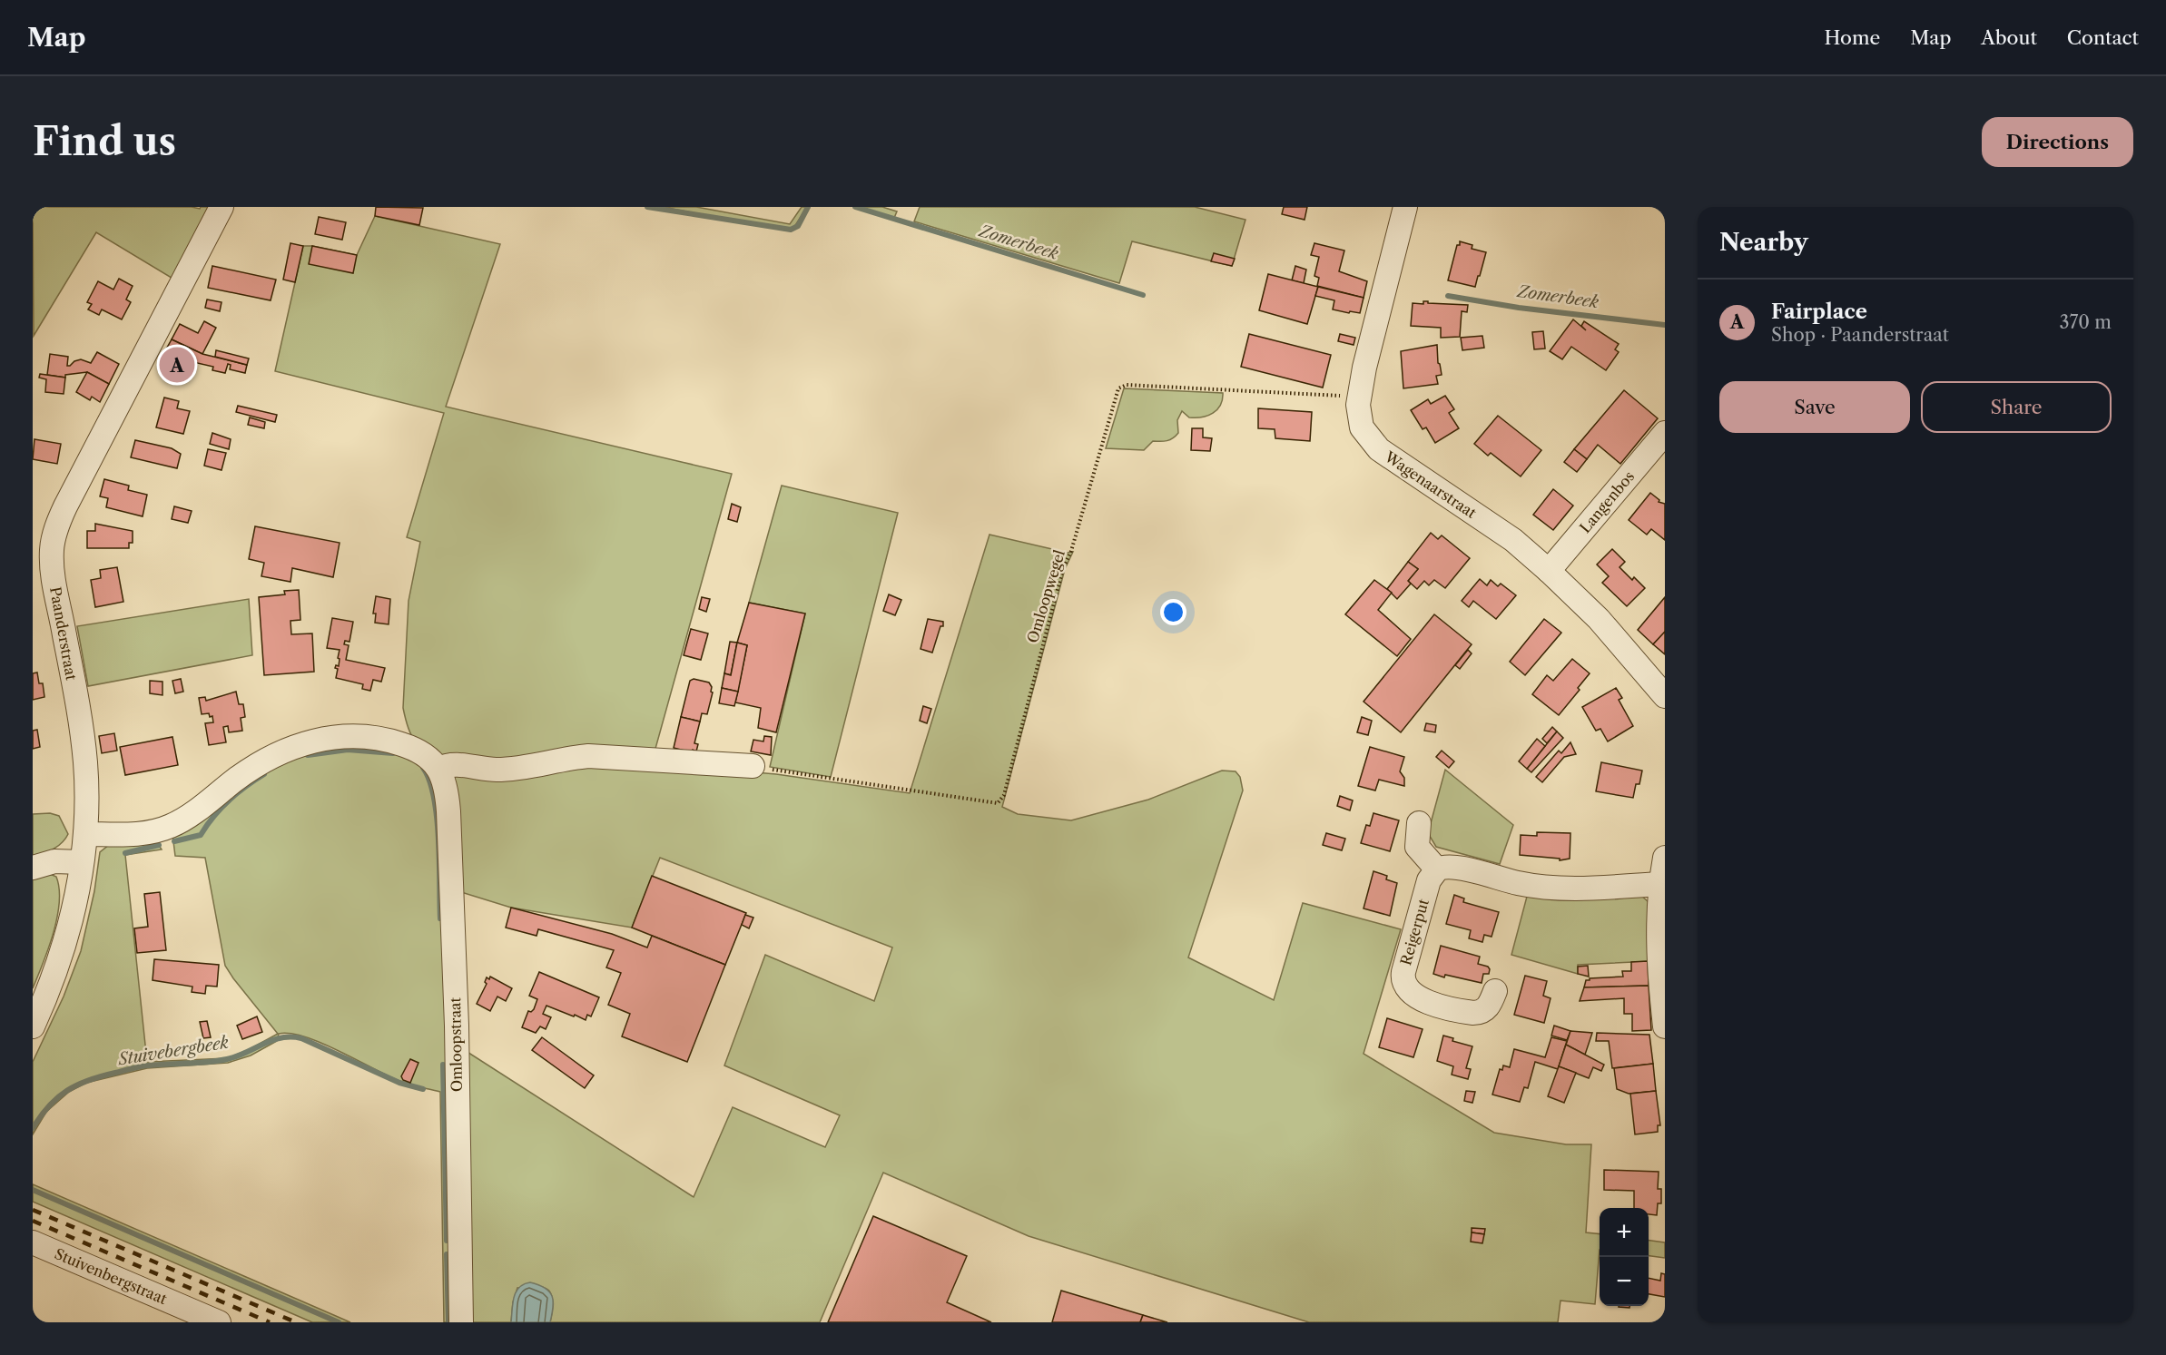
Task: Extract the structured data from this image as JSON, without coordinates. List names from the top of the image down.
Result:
{
  "streets": {
    "street": [
      "Wagenaarstraat",
      "Langenbos",
      "Paanderstraat",
      "Reigerput",
      "Omloopstraat",
      "Stuivenbergstraat"
    ],
    "path": ["Omloopwegel"]
  },
  "crossings": [
    ["Wagenaarstraat", "Langenbos"],
    ["Wagenaarstraat", "Omloopwegel"]
  ],
  "water": ["Zomerbeek", "Stuivebergbeek"],
  "page": {
    "header": "Map",
    "nav": [
      "Home",
      "Map",
      "About",
      "Contact"
    ],
    "buttons": [
      "Directions",
      ["Save", "Share"]
    ],
    "title": "Find us",
    "heading": "Nearby",
    "list": [
      {
        "mark": "A",
        "name": "Fairplace",
        "note": "Shop · Paanderstraat",
        "value": "370 m"
      }
    ],
    "pins": "A",
    "map_buttons": ["+", "−"]
  }
}
